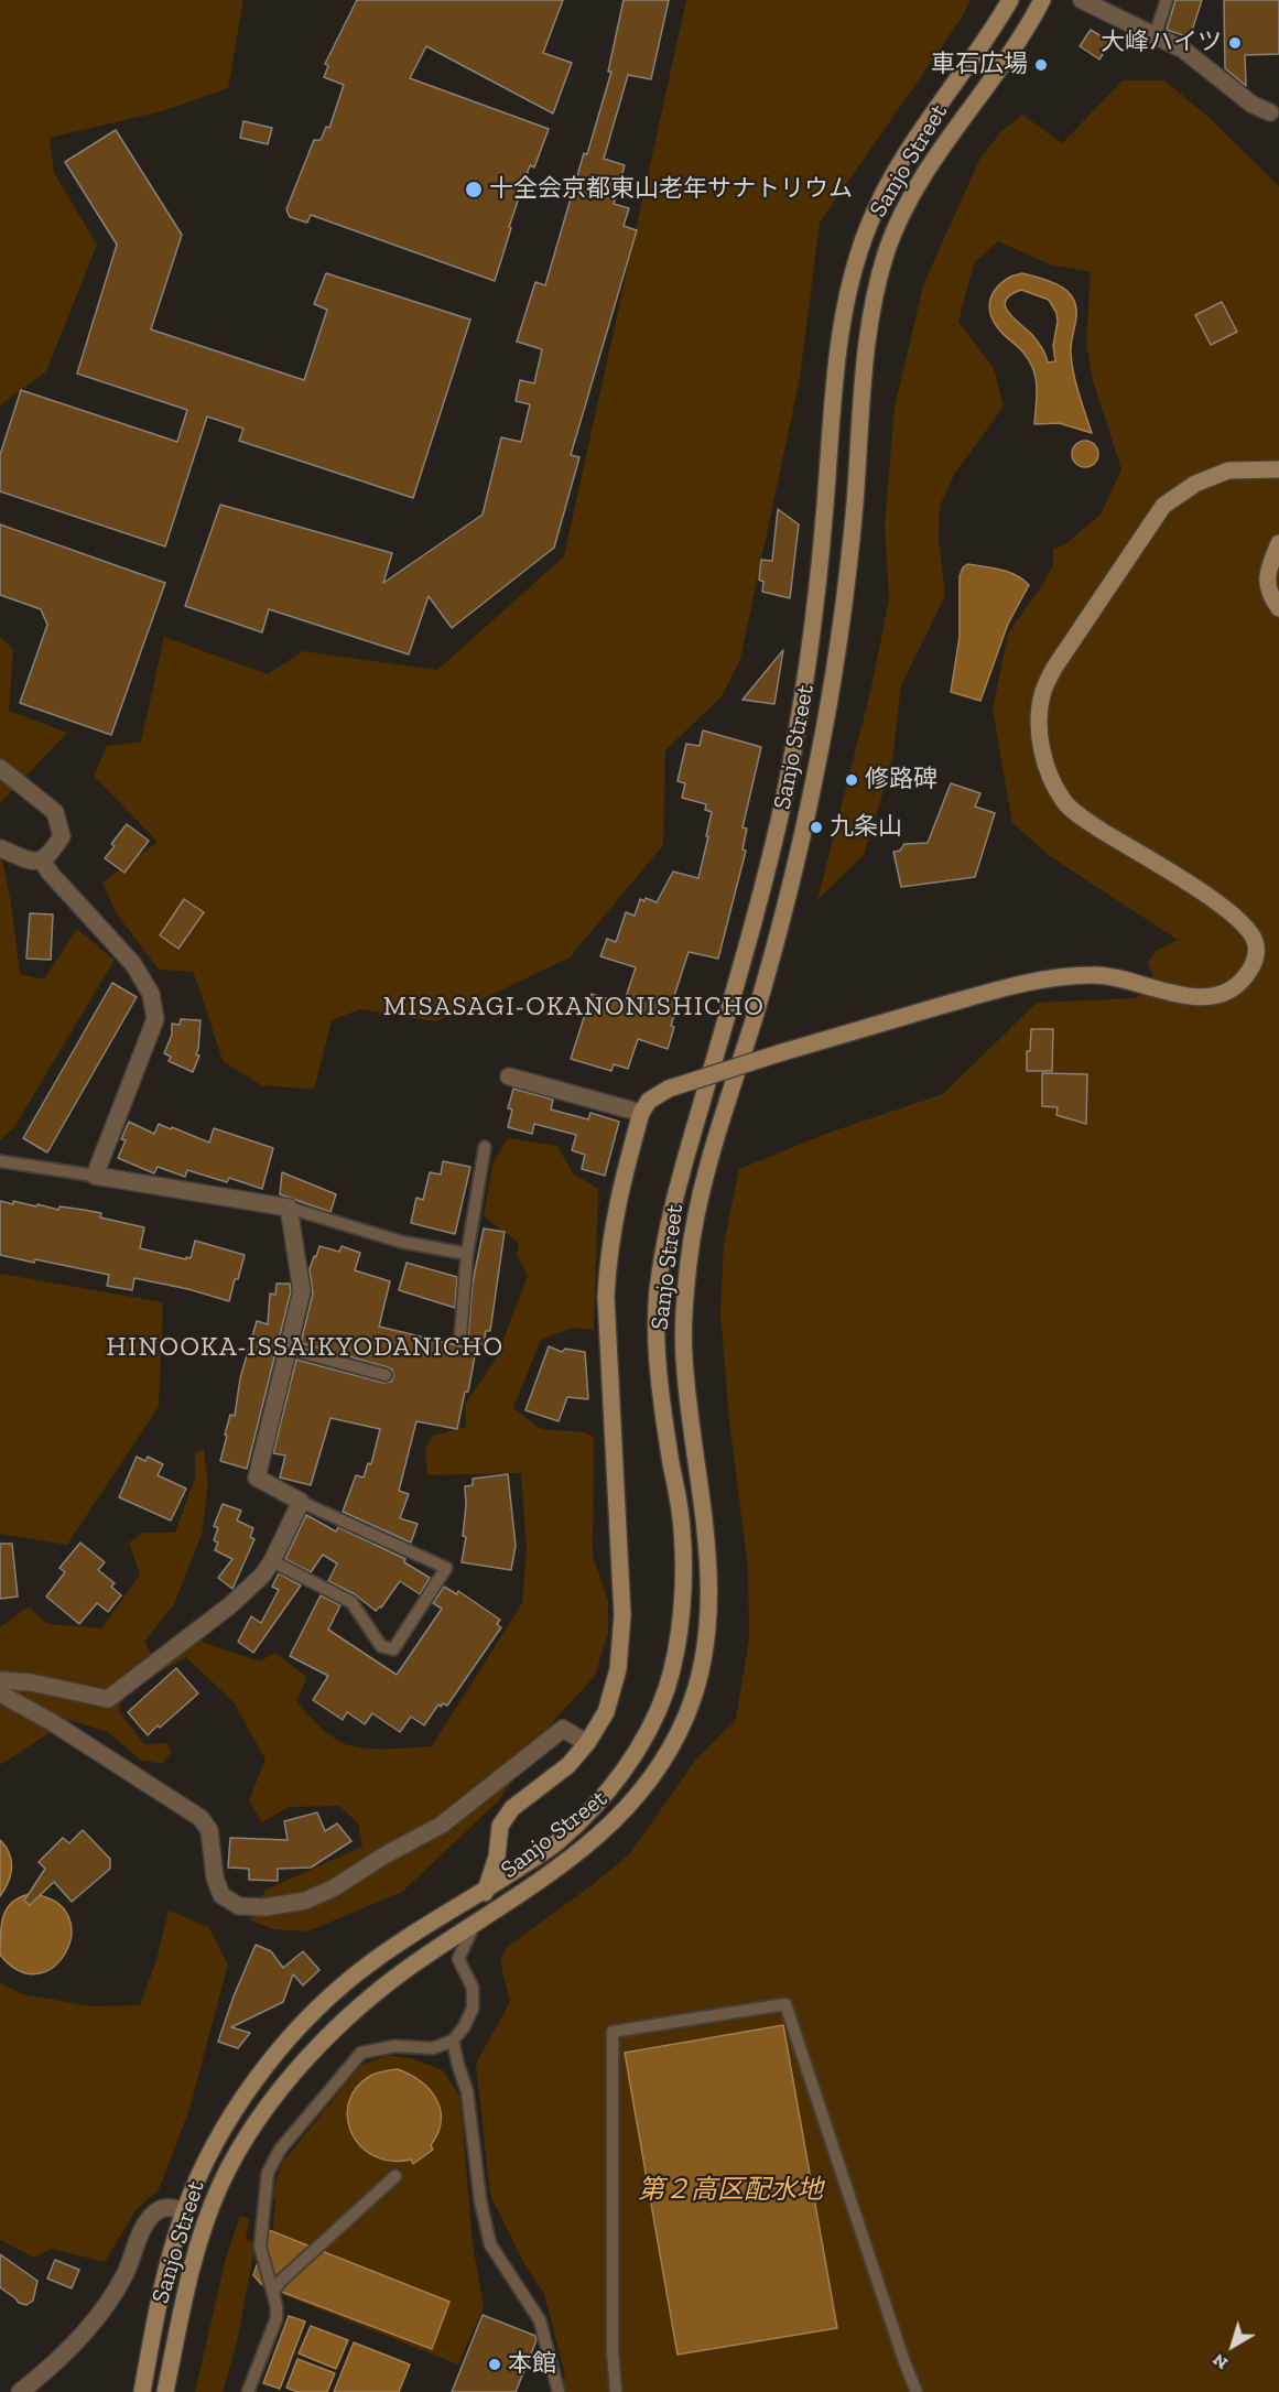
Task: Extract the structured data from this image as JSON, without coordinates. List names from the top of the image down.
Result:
{
  "streets": {
    "main road": ["Sanjo Street"]
  },
  "districts": ["MISASAGI-OKANONISHICHO", "HINOOKA-ISSAIKYODANICHO"],
  "water": ["第２高区配水地"],
  "places": [
    "大峰ハイツ",
    "車石広場",
    "十全会京都東山老年サナトリウム",
    "修路碑",
    "九条山",
    "本館"
  ],
  "north": "bottom left"
}
